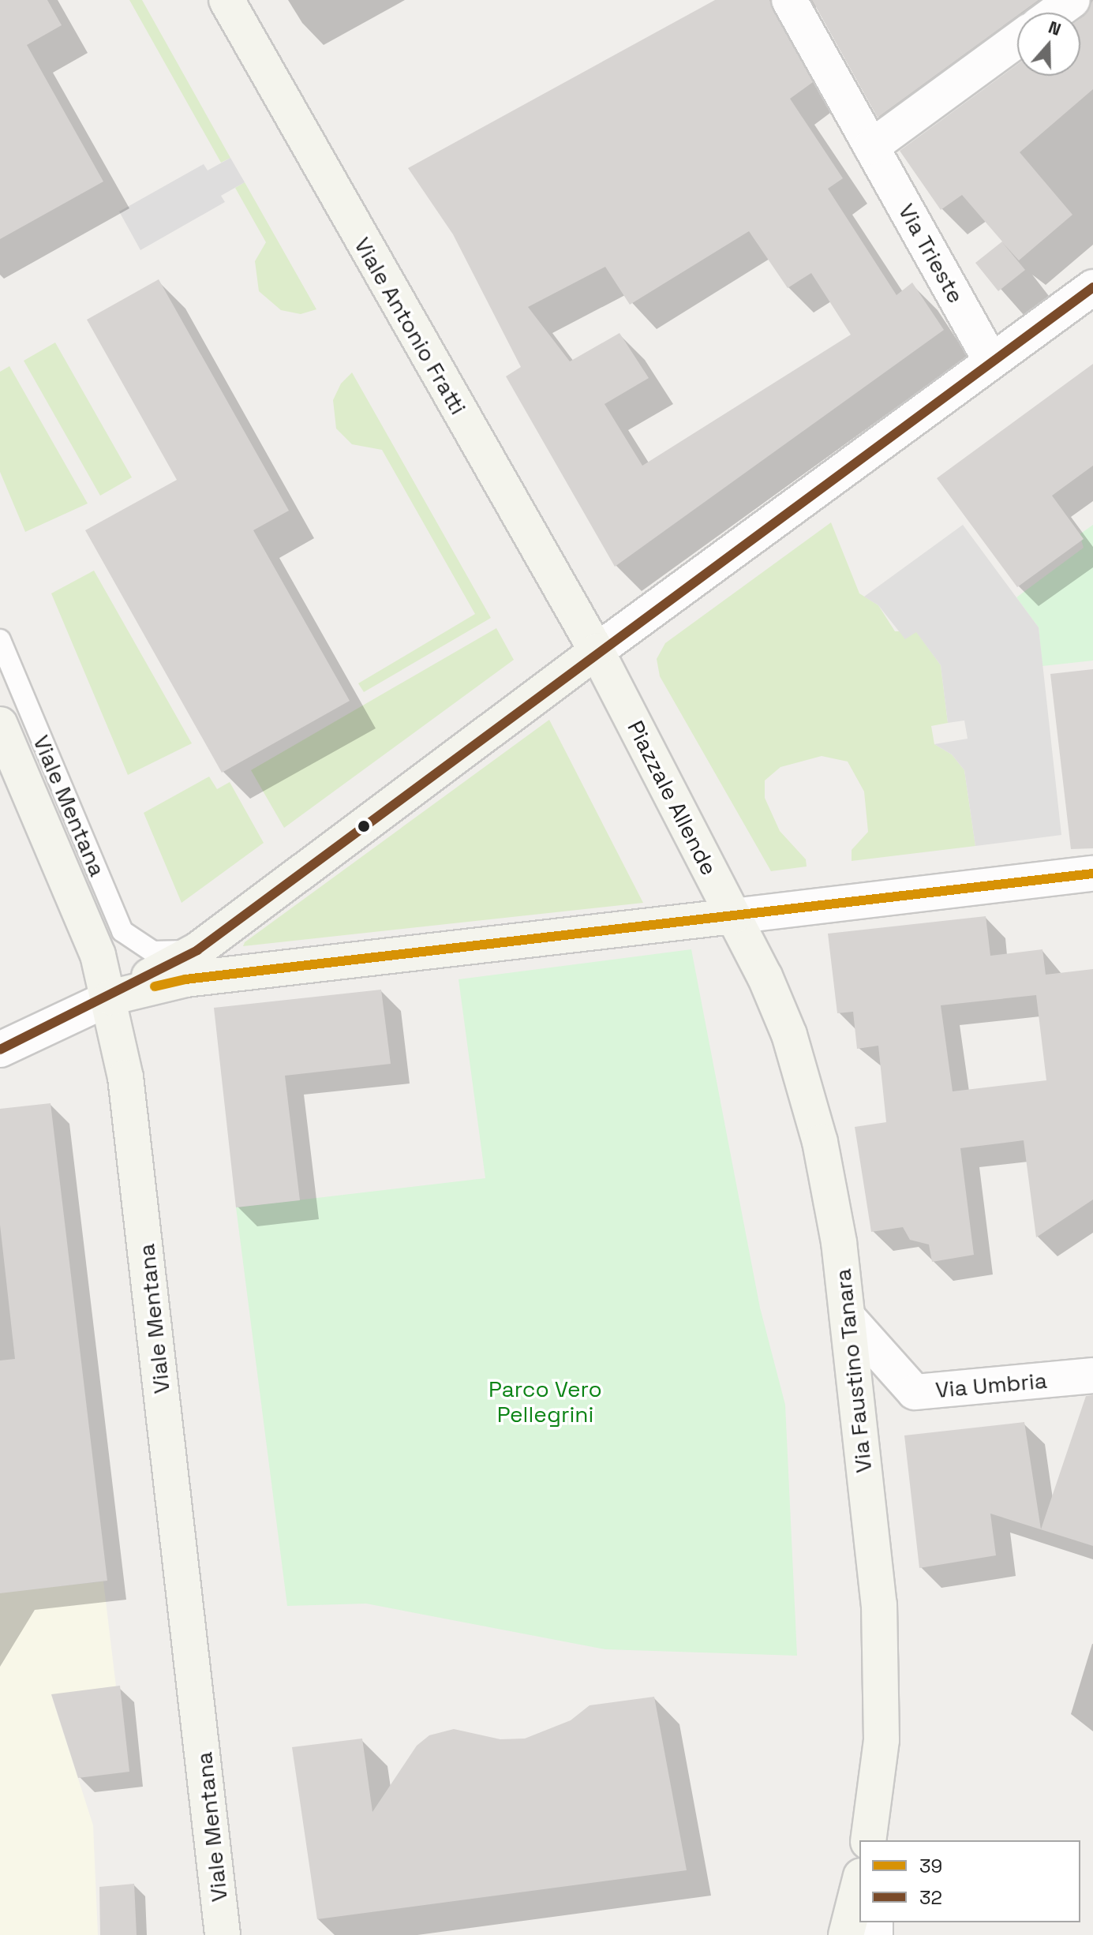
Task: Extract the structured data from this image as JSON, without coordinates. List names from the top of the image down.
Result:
{
  "streets": {
    "main road": [
      "Viale Antonio Fratti",
      "Piazzale Allende",
      "Viale Mentana",
      "Via Faustino Tanara"
    ],
    "street": ["Via Trieste", "Via Umbria"]
  },
  "crossings": [
    ["Viale Antonio Fratti", "Piazzale Allende"],
    ["Piazzale Allende", "Via Faustino Tanara"],
    ["Via Faustino Tanara", "Via Umbria"]
  ],
  "parks": ["Parco Vero Pellegrini"],
  "lines": ["transit line 32", "transit line 39"],
  "legend": ["39", "32"],
  "north": "top"
}
